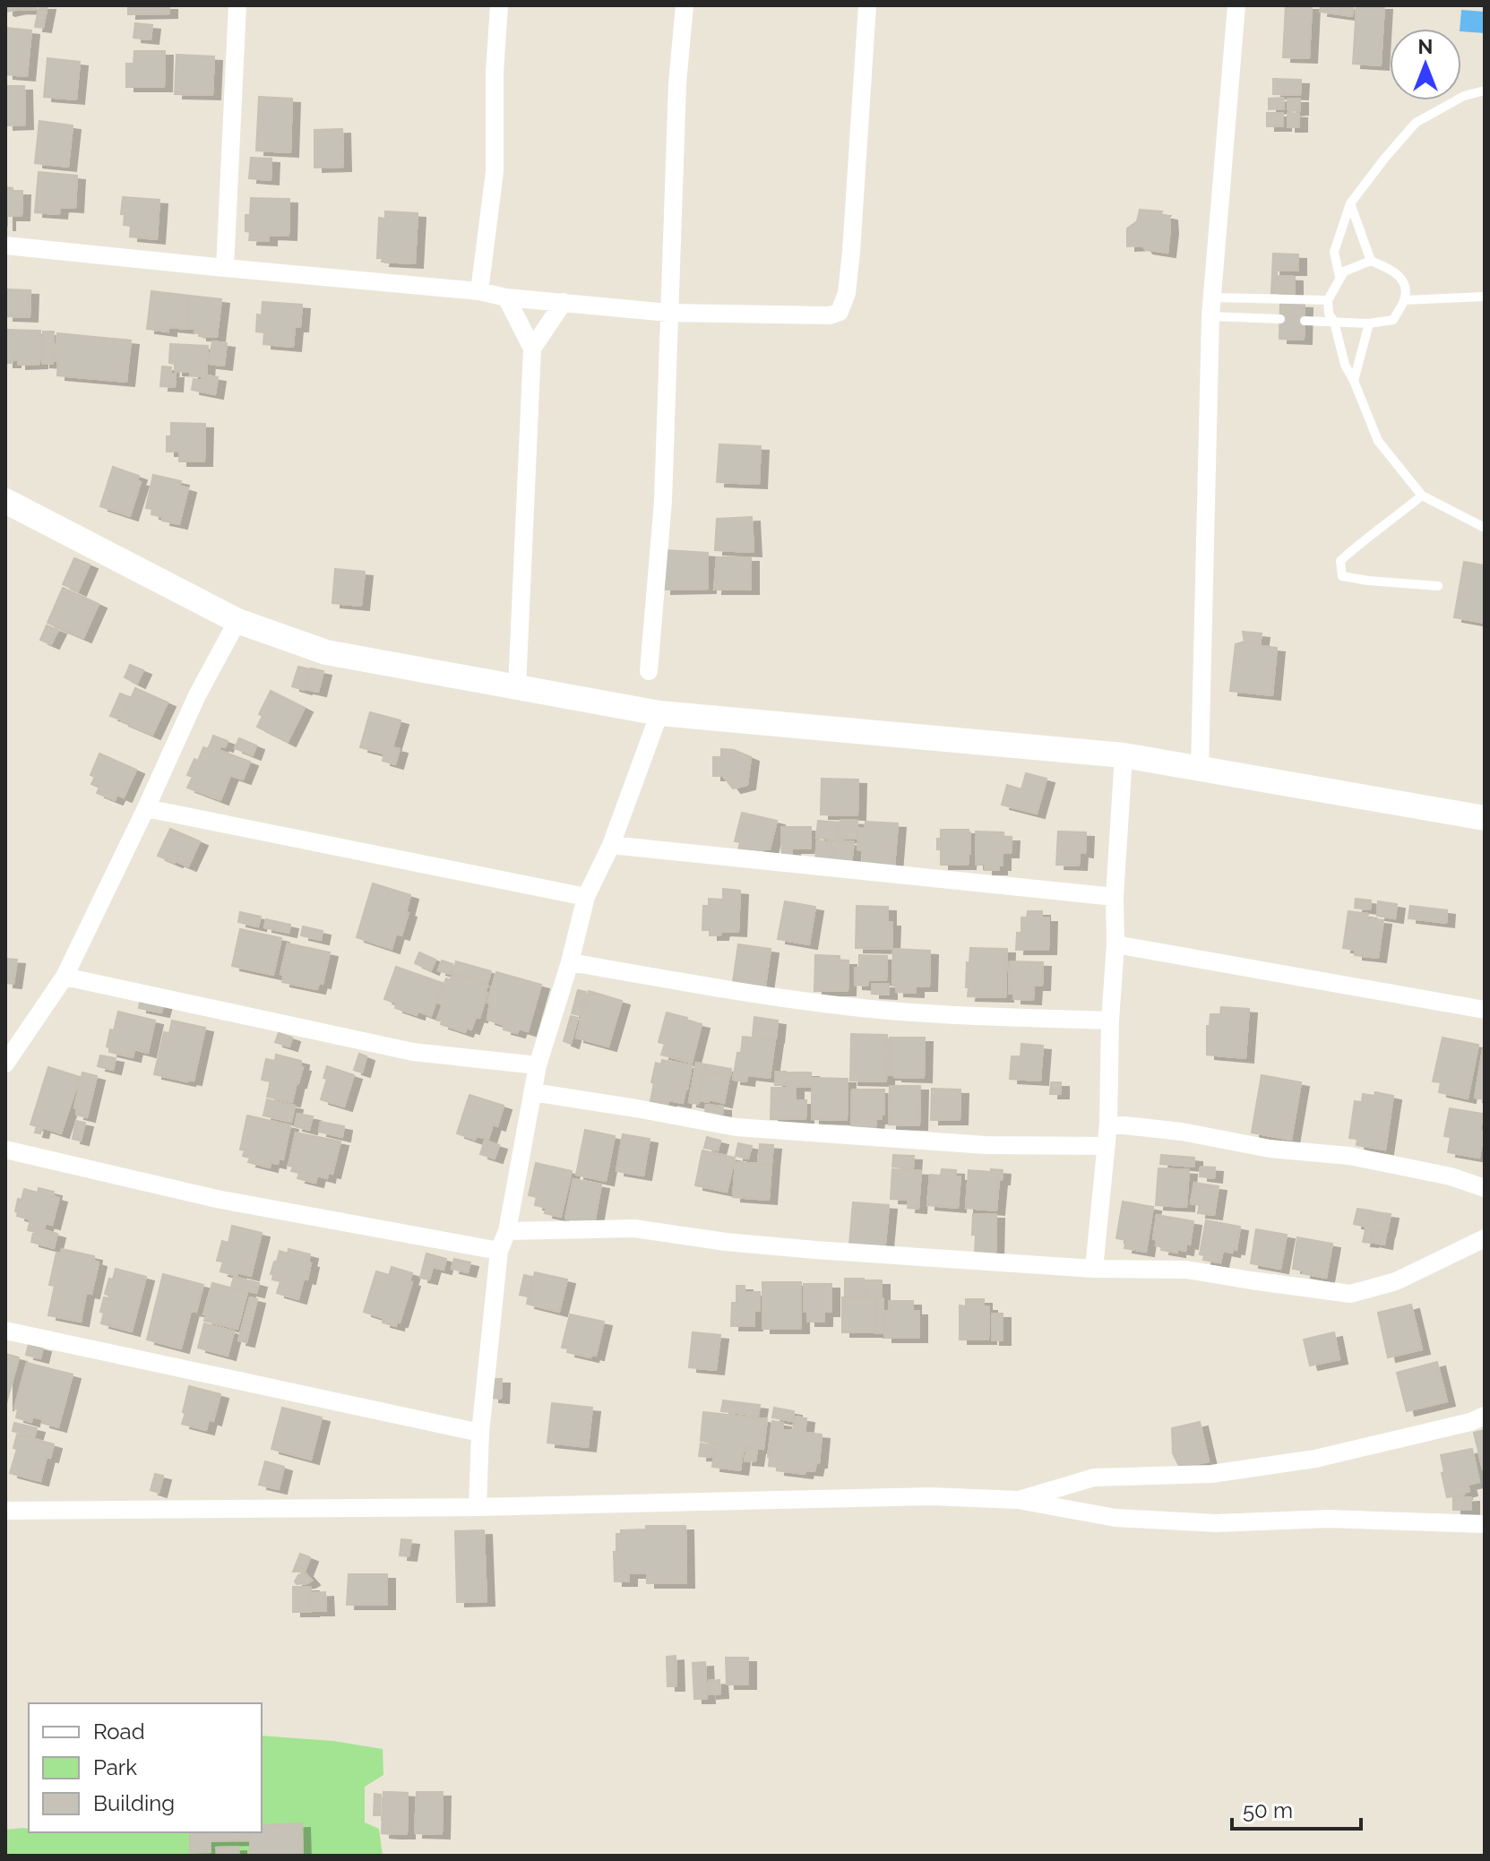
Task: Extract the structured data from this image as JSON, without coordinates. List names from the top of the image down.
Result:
{
  "legend": ["Road", "Park", "Building"],
  "scale_bar": "50 m",
  "north": "top"
}
